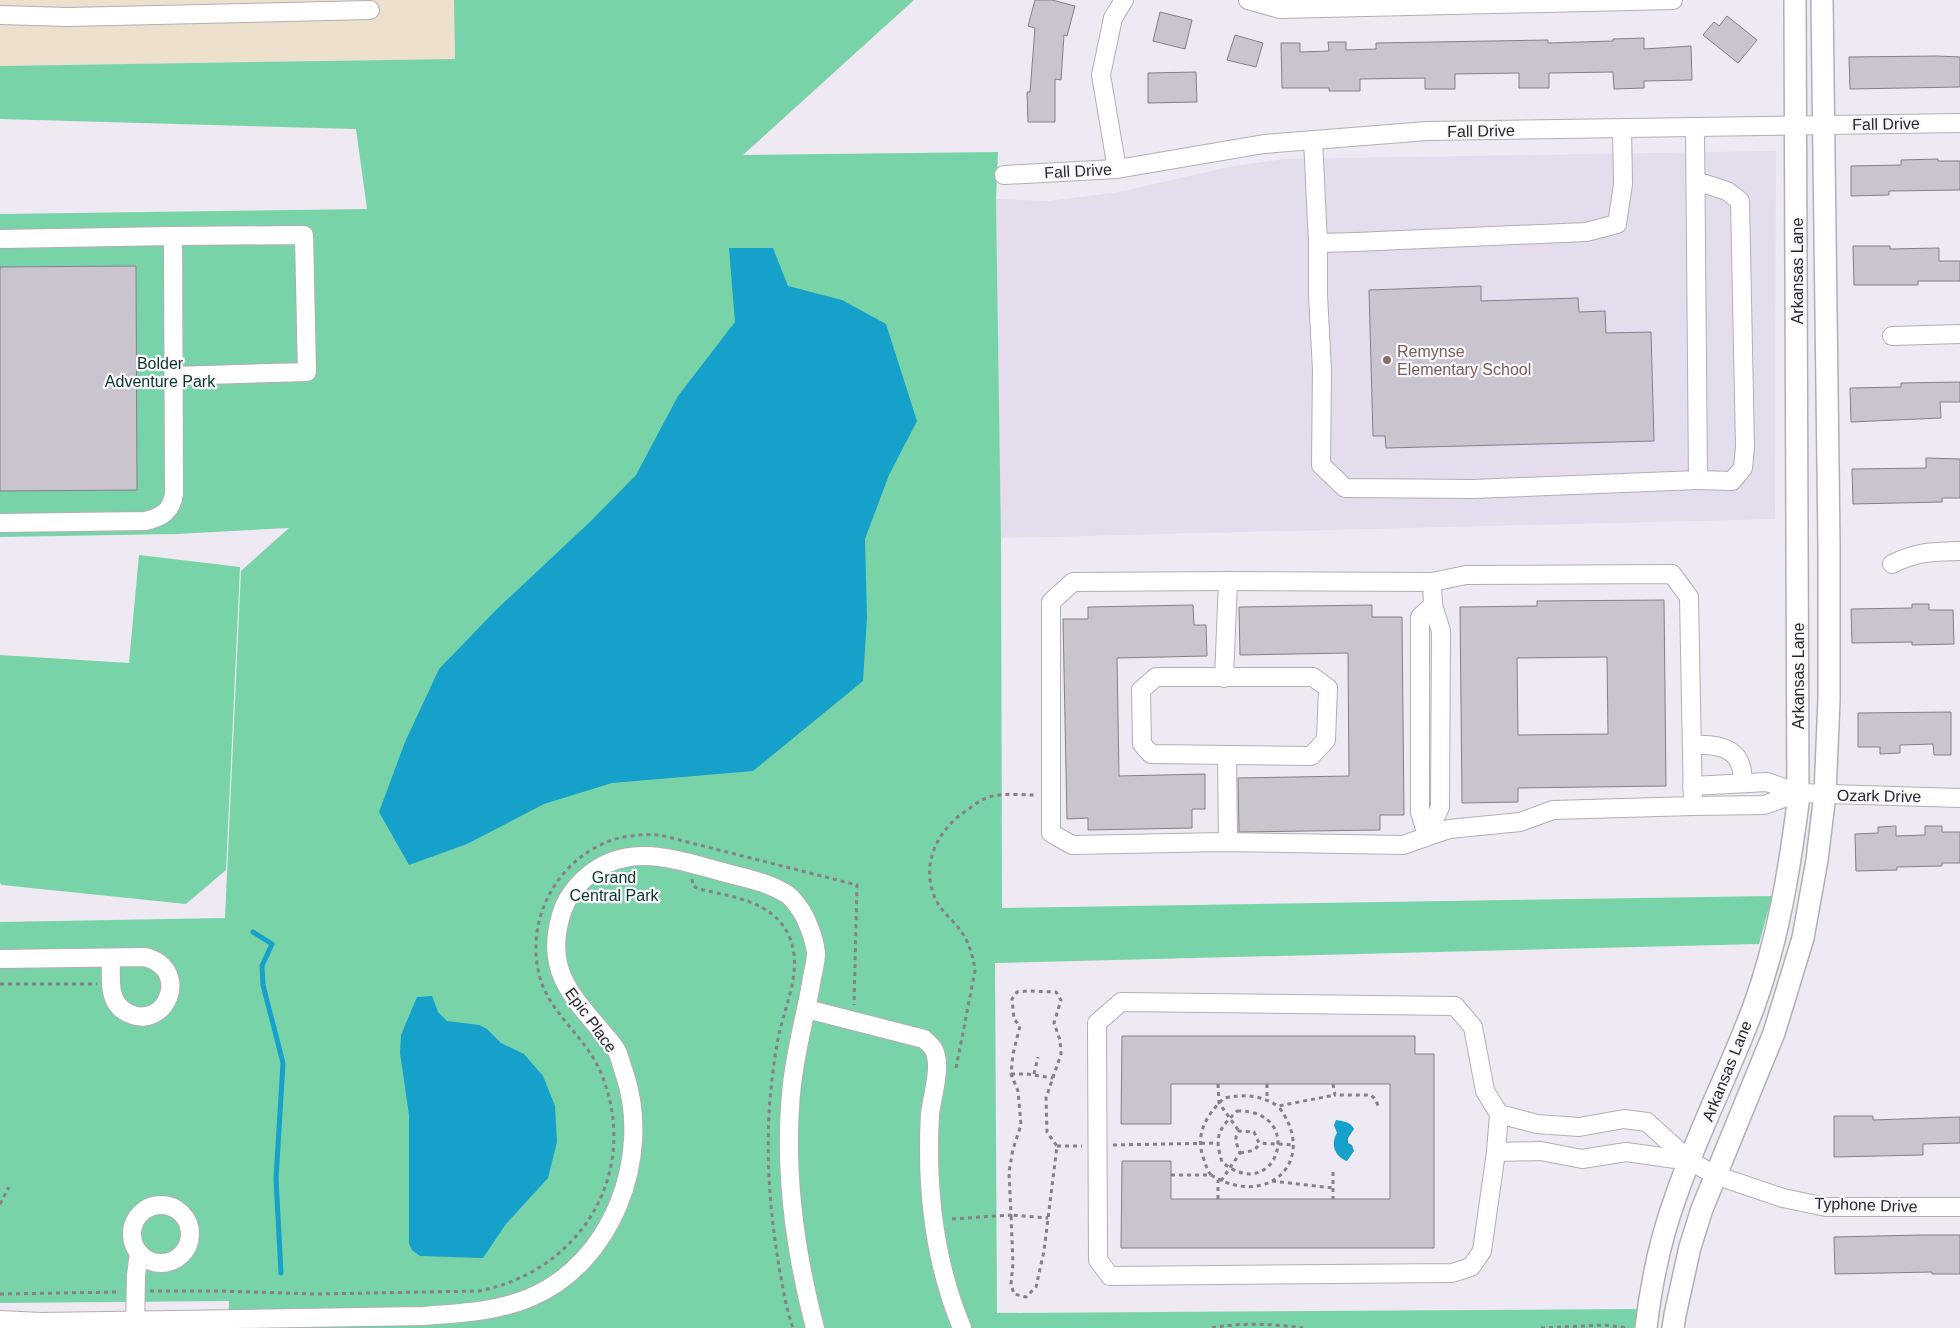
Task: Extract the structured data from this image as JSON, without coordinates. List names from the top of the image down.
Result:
{
  "streets": {
    "main road": ["Arkansas Lane"],
    "street": [
      "Fall Drive",
      "Ozark Drive",
      "Epic Place",
      "Typhone Drive"
    ]
  },
  "crossings": [
    ["Fall Drive", "Arkansas Lane"],
    ["Arkansas Lane", "Ozark Drive"],
    ["Arkansas Lane", "Typhone Drive"]
  ],
  "parks": ["Bolder Adventure Park", "Grand Central Park"],
  "places": ["Remynse Elementary School"]
}
